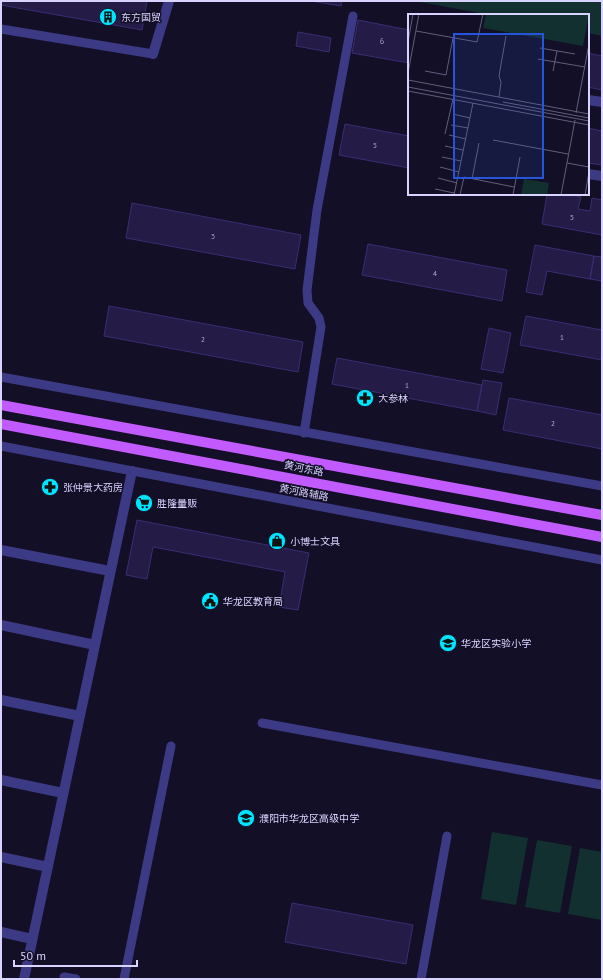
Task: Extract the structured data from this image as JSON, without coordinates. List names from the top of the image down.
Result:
{
  "streets": {
    "main road": ["黄河东路"],
    "lane": ["黄河路辅路"]
  },
  "places": {
    "building": ["东方国贸"],
    "pharmacy": ["大参林", "张仲景大药房"],
    "supermarket": ["胜隆量贩"],
    "shop": ["小博士文具"],
    "public building": ["华龙区教育局"],
    "school or university": ["华龙区实验小学", "濮阳市华龙区高级中学"]
  },
  "house_numbers": [
    "6",
    "5",
    "5",
    "3",
    "4",
    "1",
    "2",
    "1",
    "2"
  ],
  "scale_bar": "50 m"
}
